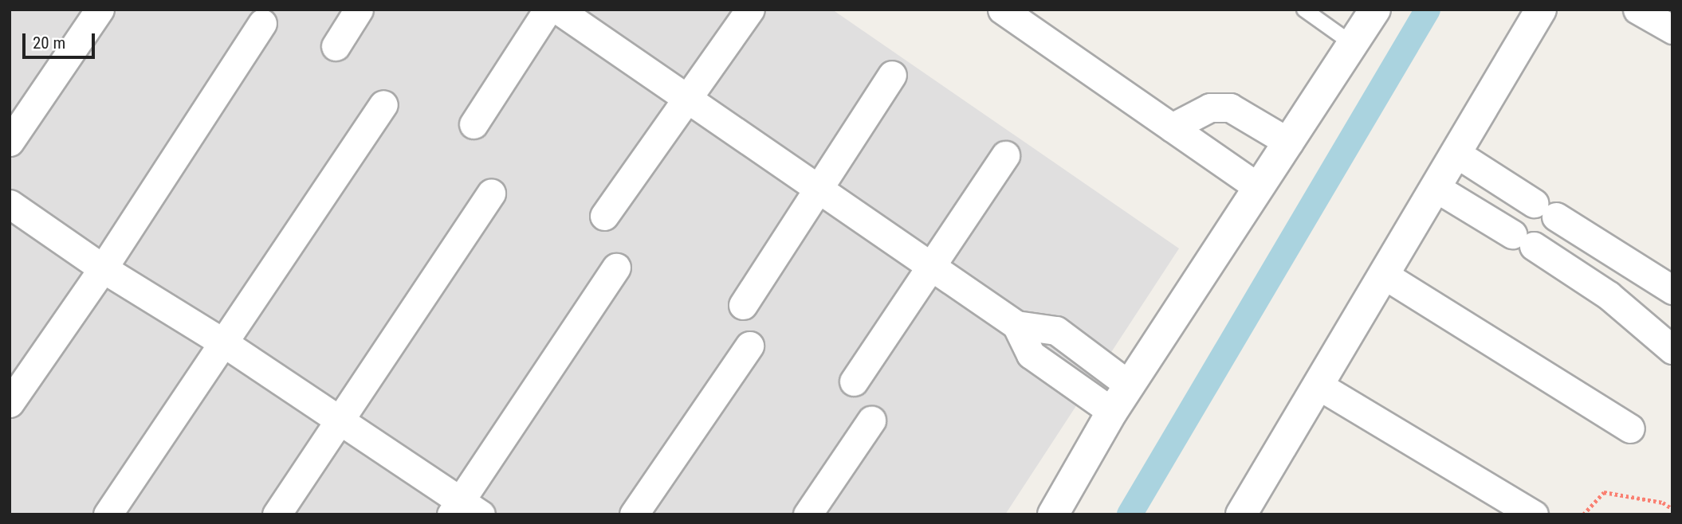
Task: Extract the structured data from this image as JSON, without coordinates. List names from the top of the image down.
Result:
{
  "scale_bar": "20 m"
}
